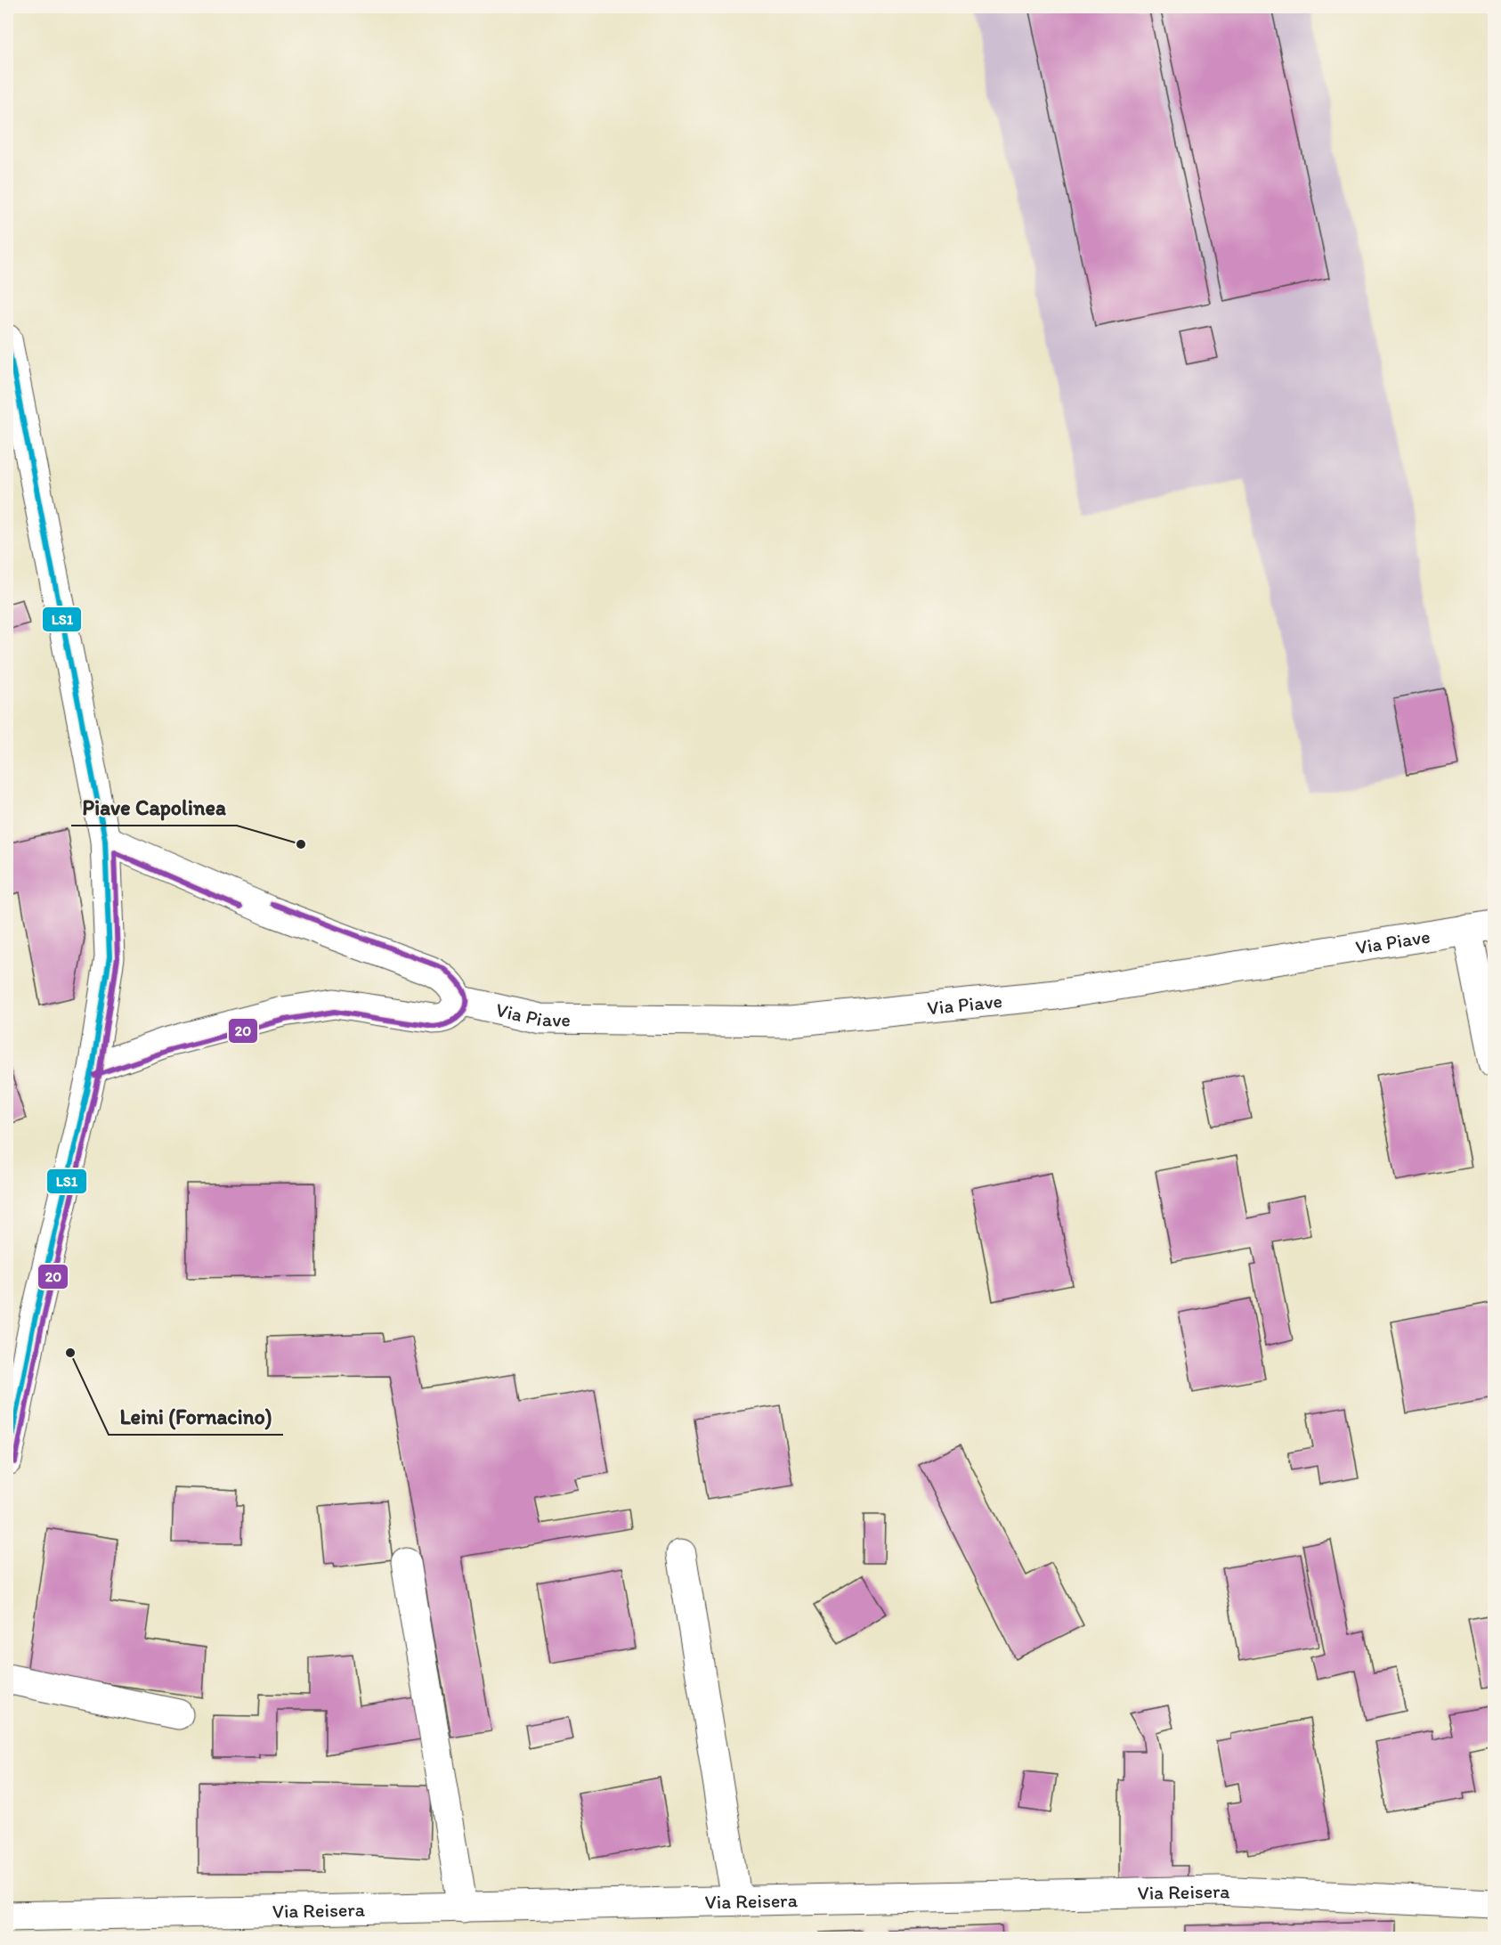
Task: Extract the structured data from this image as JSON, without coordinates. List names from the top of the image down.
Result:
{
  "streets": {
    "street": ["Via Piave", "Via Reisera"]
  },
  "places": ["Piave Capolinea", "Leini (Fornacino)"],
  "lines": ["transit line LS1", "transit line 20"]
}
